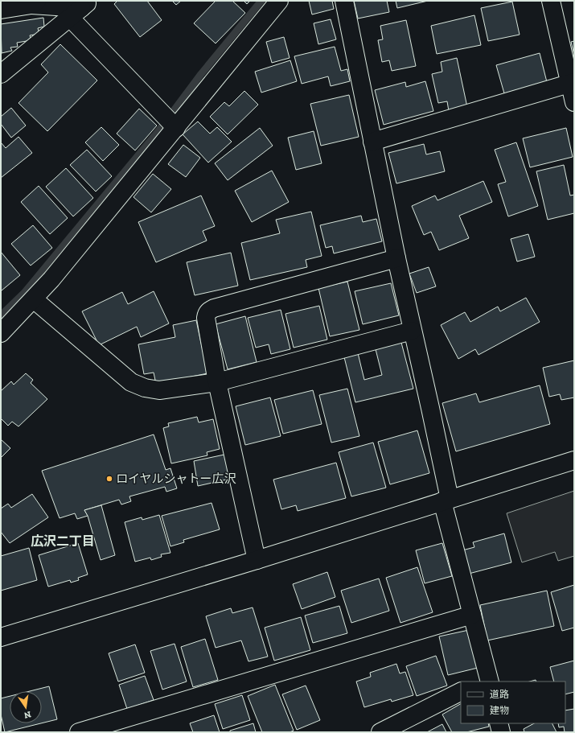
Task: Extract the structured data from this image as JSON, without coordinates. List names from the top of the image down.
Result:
{
  "districts": ["広沢二丁目"],
  "places": ["ロイヤルシャトー広沢"],
  "legend": ["道路", "建物"],
  "north": "bottom"
}
